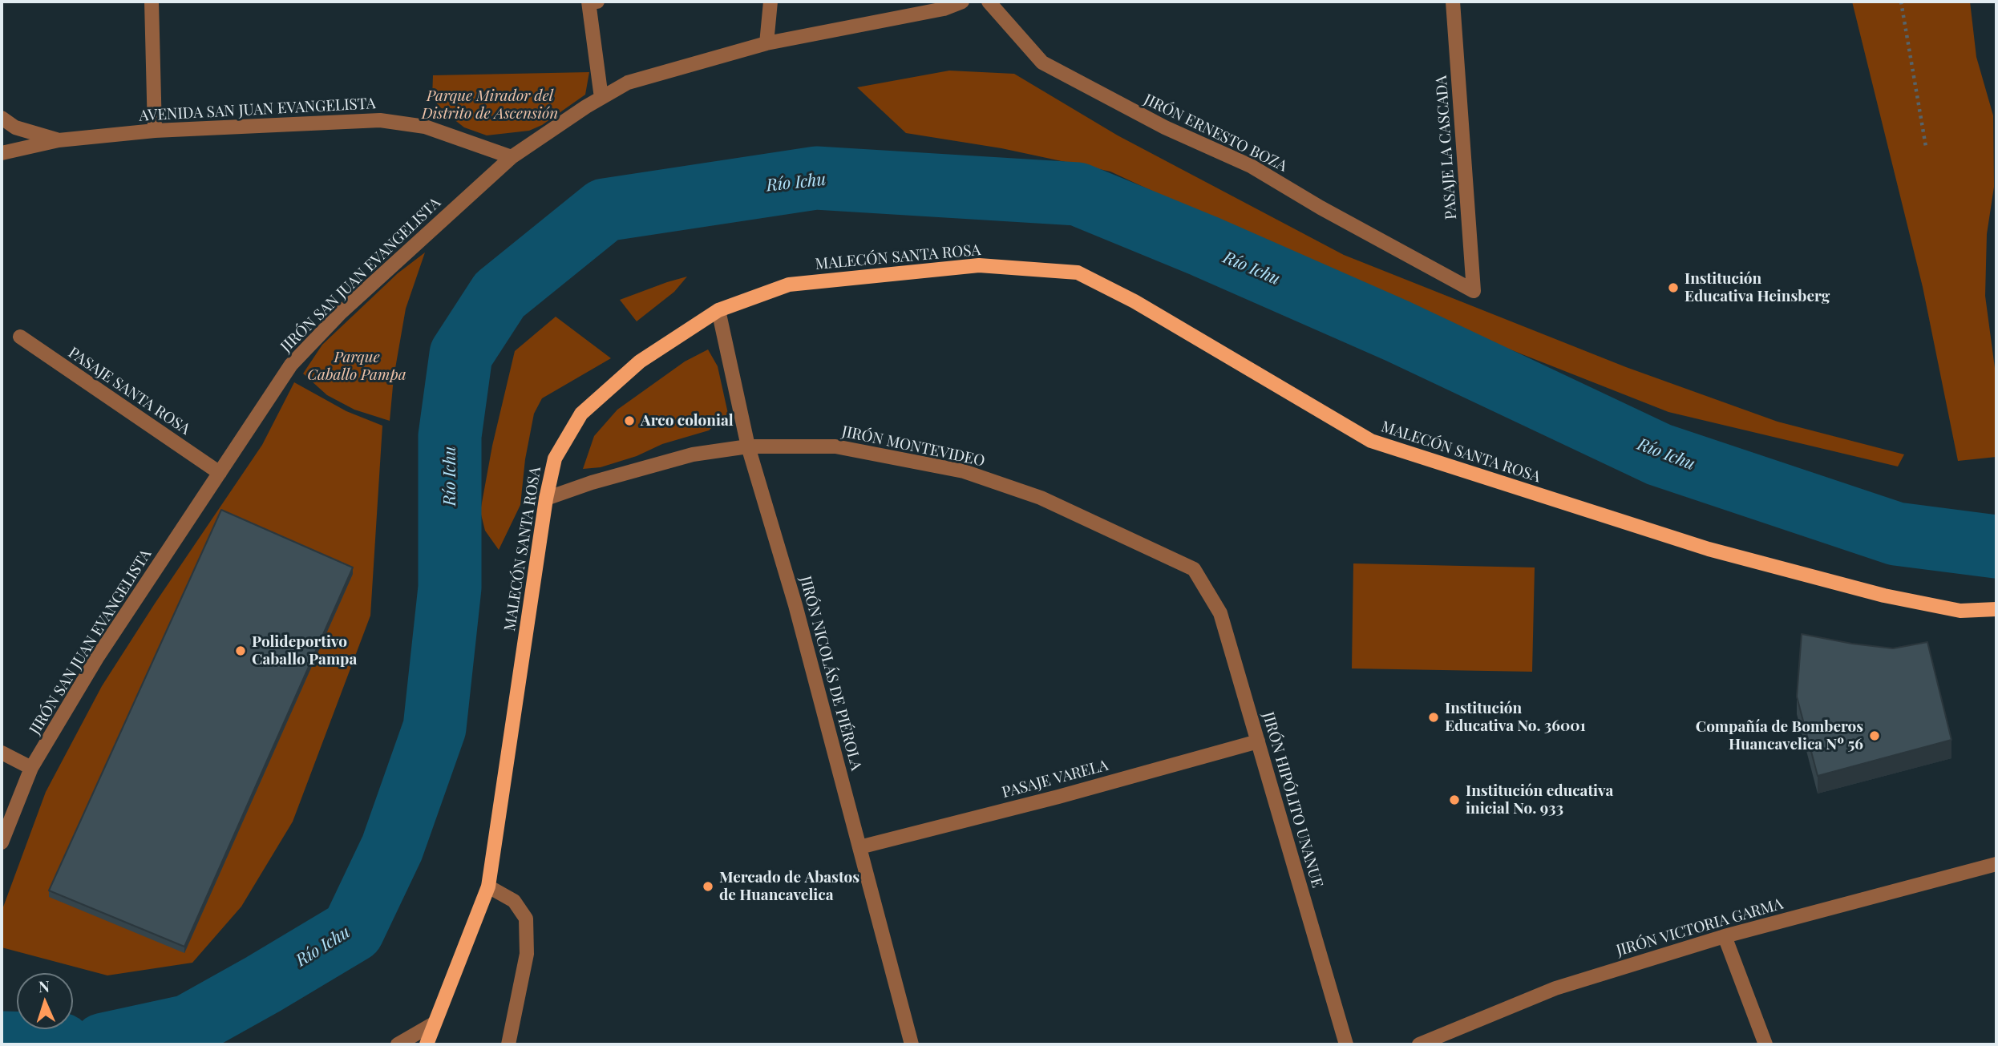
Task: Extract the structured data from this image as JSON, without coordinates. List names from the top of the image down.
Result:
{
  "streets": {
    "main road": ["MALECÓN SANTA ROSA"],
    "street": [
      "AVENIDA SAN JUAN EVANGELISTA",
      "JIRÓN ERNESTO BOZA",
      "PASAJE LA CASCADA",
      "JIRÓN SAN JUAN EVANGELISTA",
      "PASAJE SANTA ROSA",
      "JIRÓN MONTEVIDEO",
      "JIRÓN NICOLÁS DE PIÉROLA",
      "PASAJE VARELA",
      "JIRÓN HIPÓLITO UNANUE",
      "JIRÓN VICTORIA GARMA"
    ]
  },
  "crossings": [
    ["AVENIDA SAN JUAN EVANGELISTA", "JIRÓN SAN JUAN EVANGELISTA"],
    ["JIRÓN ERNESTO BOZA", "PASAJE LA CASCADA"],
    ["MALECÓN SANTA ROSA", "JIRÓN MONTEVIDEO"],
    ["MALECÓN SANTA ROSA", "JIRÓN NICOLÁS DE PIÉROLA"],
    ["JIRÓN SAN JUAN EVANGELISTA", "PASAJE SANTA ROSA"],
    ["JIRÓN MONTEVIDEO", "JIRÓN NICOLÁS DE PIÉROLA"],
    ["JIRÓN MONTEVIDEO", "JIRÓN HIPÓLITO UNANUE"],
    ["JIRÓN NICOLÁS DE PIÉROLA", "PASAJE VARELA"],
    ["PASAJE VARELA", "JIRÓN HIPÓLITO UNANUE"]
  ],
  "water": ["Río Ichu"],
  "parks": ["Parque Mirador del Distrito de Ascensión", "Parque Caballo Pampa"],
  "places": [
    "Institución Educativa Heinsberg",
    "Arco colonial",
    "Polideportivo Caballo Pampa",
    "Institución Educativa No. 36001",
    "Compañía de Bomberos Huancavelica Nº 56",
    "Institución educativa inicial No. 933",
    "Mercado de Abastos de Huancavelica"
  ],
  "north": "top"
}
